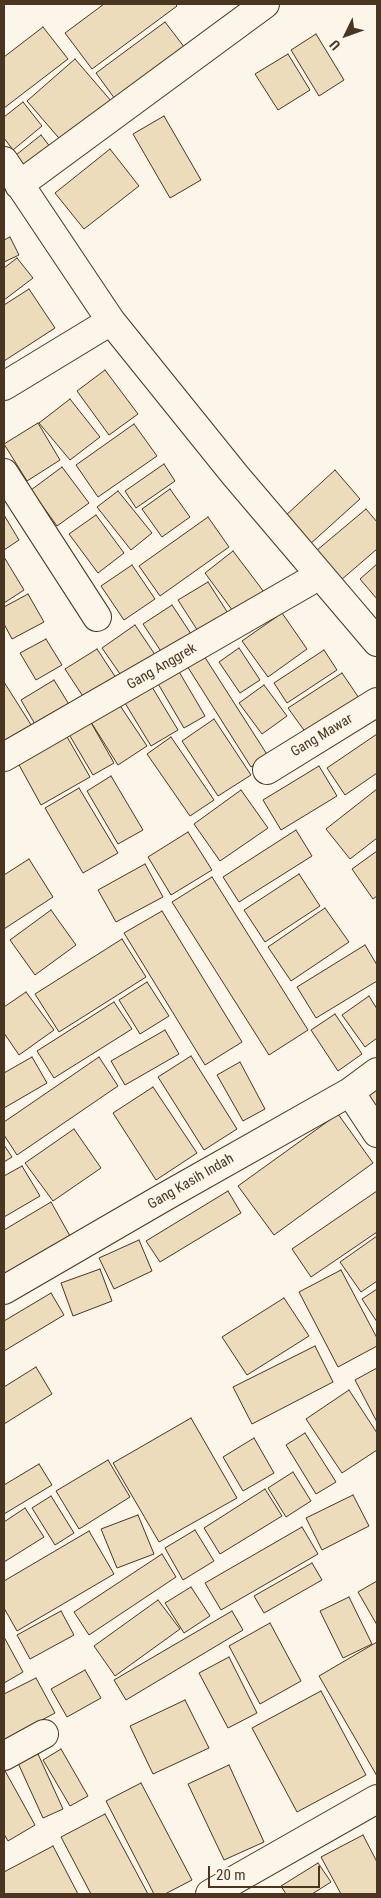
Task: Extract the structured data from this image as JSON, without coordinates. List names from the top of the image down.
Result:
{
  "streets": {
    "street": ["Gang Anggrek", "Gang Mawar", "Gang Kasih Indah"]
  },
  "scale_bar": "20 m",
  "north": "bottom left"
}
